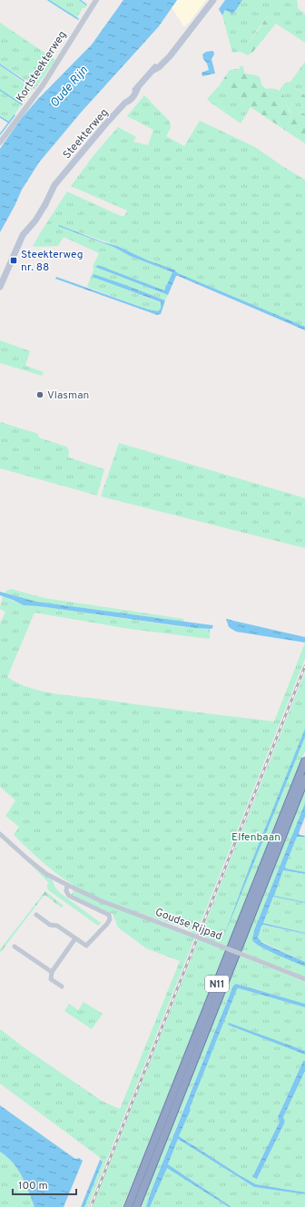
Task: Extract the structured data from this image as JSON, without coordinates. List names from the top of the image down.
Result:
{
  "streets": {
    "highway": ["N11"],
    "main road": ["Steekterweg"],
    "street": ["Kortsteekterweg", "Goudse Rijpad"]
  },
  "water": ["Oude Rijn"],
  "parks": ["Elfenbaan"],
  "places": {
    "transit": ["Steekterweg nr. 88"],
    "other": ["Vlasman"]
  },
  "scale_bar": "100 m"
}
